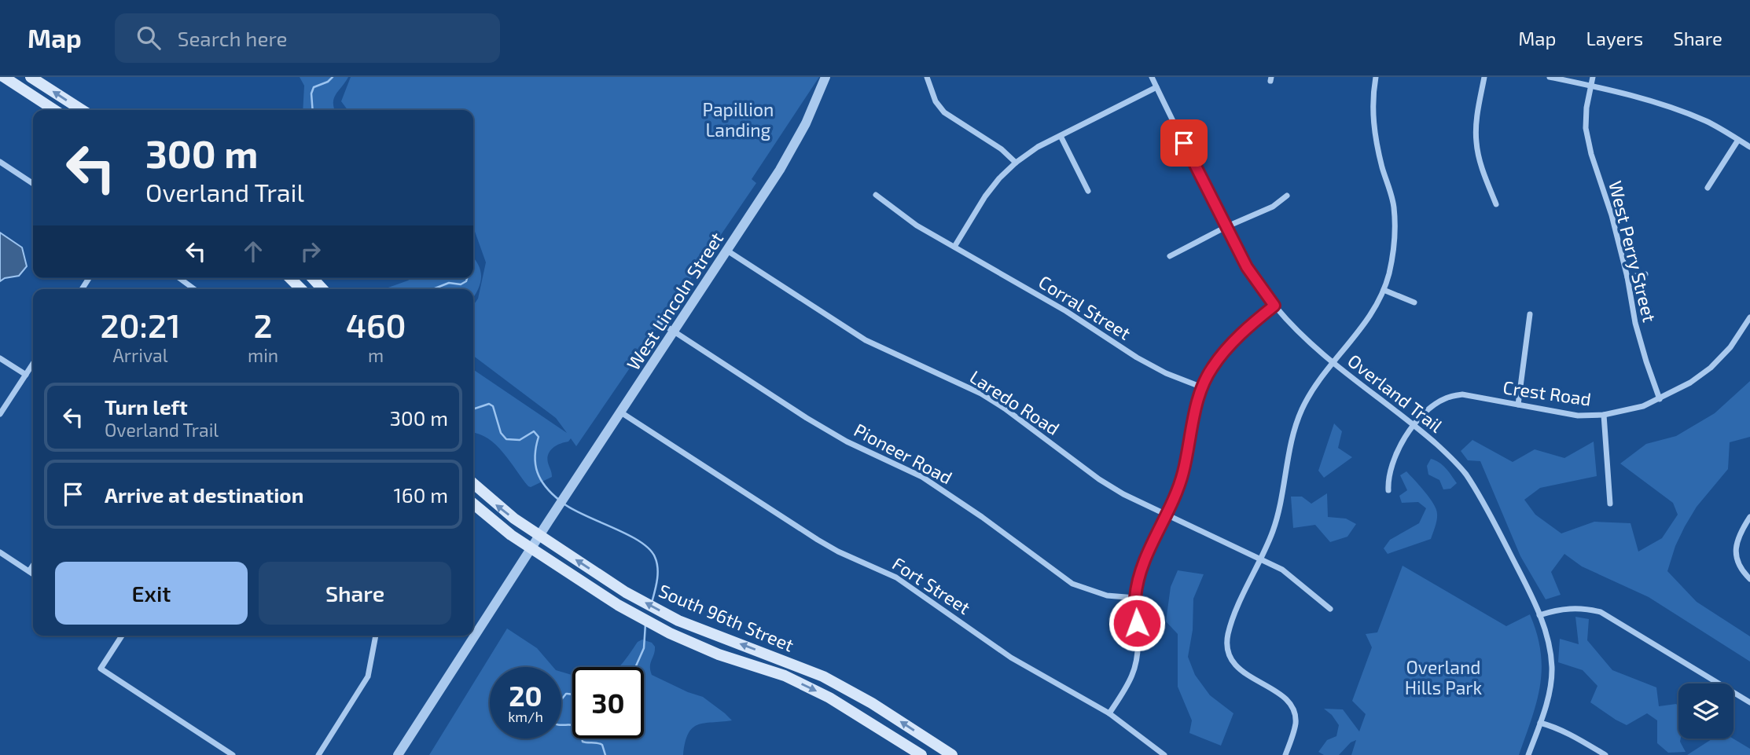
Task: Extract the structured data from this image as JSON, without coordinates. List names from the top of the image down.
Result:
{
  "streets": {
    "main road": ["South 96th Street"],
    "street": [
      "West Perry Street",
      "West Lincoln Street",
      "Corral Street",
      "Overland Trail",
      "Crest Road",
      "Laredo Road",
      "Pioneer Road",
      "Fort Street"
    ]
  },
  "crossings": [
    ["West Perry Street", "Crest Road"],
    ["West Lincoln Street", "Laredo Road"],
    ["West Lincoln Street", "Pioneer Road"],
    ["West Lincoln Street", "Fort Street"],
    ["West Lincoln Street", "South 96th Street"],
    ["Overland Trail", "Crest Road"]
  ],
  "parks": ["Papillion Landing", "Overland Hills Park"],
  "page": {
    "header": "Map",
    "search": "Search here",
    "nav": ["Map", "Layers", "Share"],
    "turn": ["300 m", "Overland Trail"],
    "eta": [
      "20:21",
      "Arrival",
      "2",
      "min",
      "460",
      "m"
    ],
    "list": [
      {
        "name": "Turn left",
        "note": "Overland Trail",
        "value": "300 m"
      },
      {
        "name": "Arrive at destination",
        "value": "160 m"
      }
    ],
    "buttons": ["Exit", "Share"],
    "speed": "20 km/h",
    "limit": "30"
  }
}
